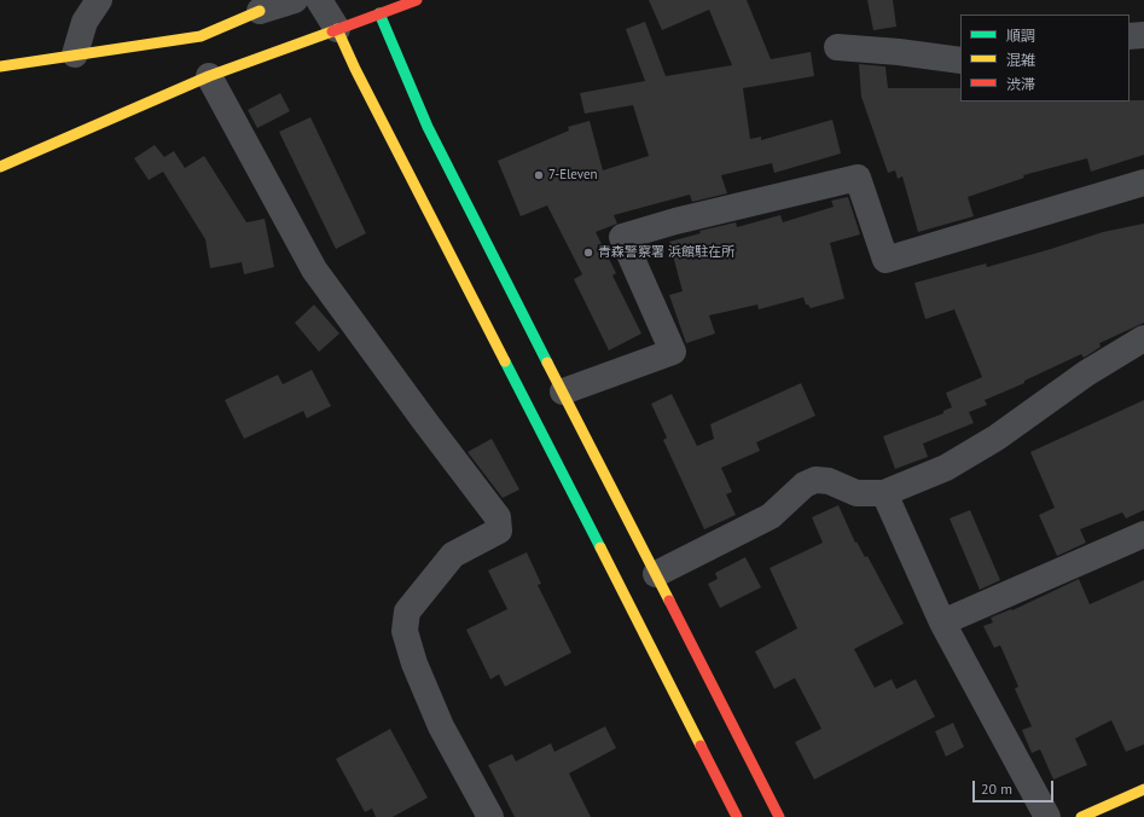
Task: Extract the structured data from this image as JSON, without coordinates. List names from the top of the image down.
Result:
{
  "places": ["7-Eleven", "青森警察署 浜館駐在所"],
  "legend": ["順調", "混雑", "渋滞"],
  "scale_bar": "20 m"
}
